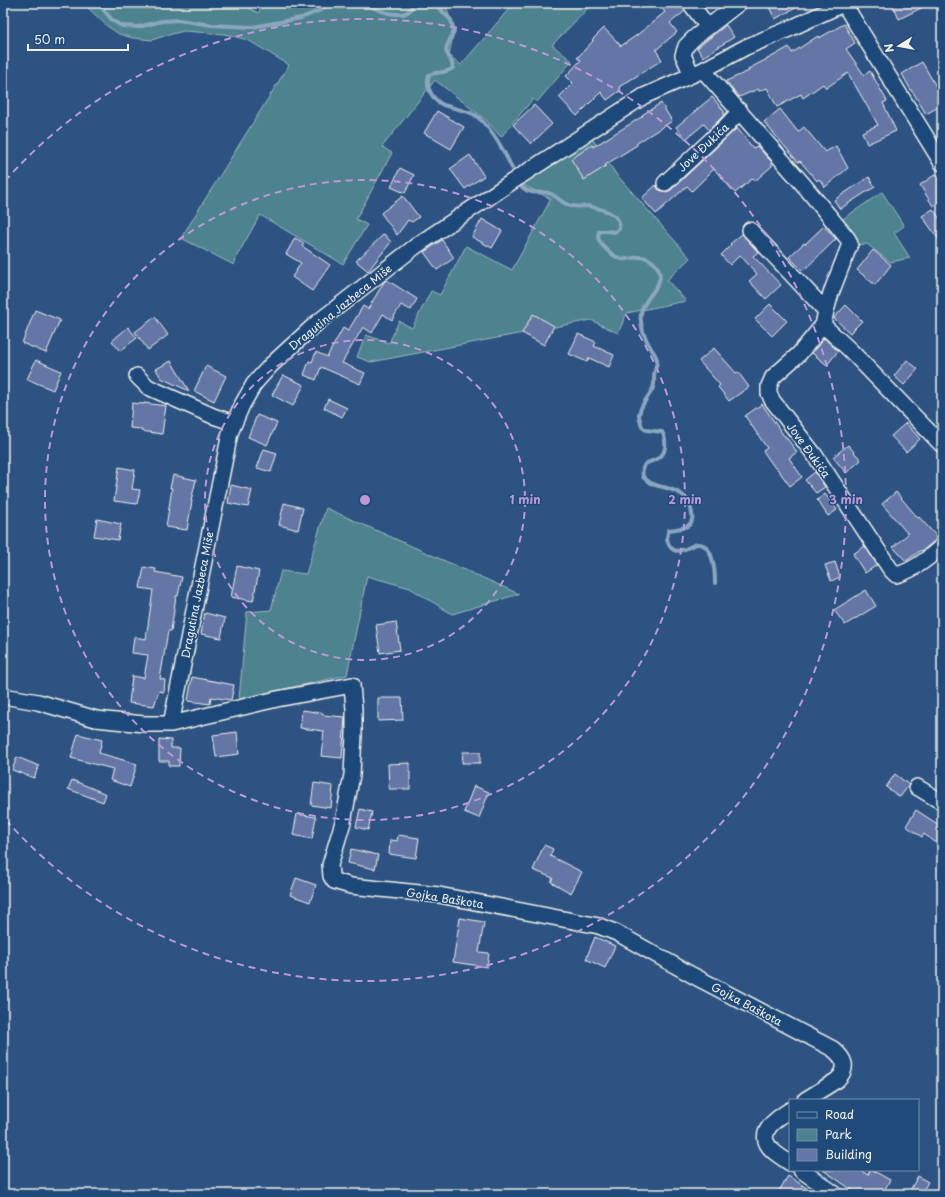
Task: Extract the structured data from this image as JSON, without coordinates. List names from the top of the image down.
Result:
{
  "streets": {
    "street": ["Jove Đukića", "Dragutina Jazbeca Miše", "Gojka Baškota"]
  },
  "crossings": [
    ["Jove Đukića", "Dragutina Jazbeca Miše"],
    ["Dragutina Jazbeca Miše", "Gojka Baškota"]
  ],
  "legend": ["Road", "Park", "Building"],
  "scale_bar": "50 m",
  "north": "left",
  "rings": ["1 min", "2 min", "3 min"]
}
